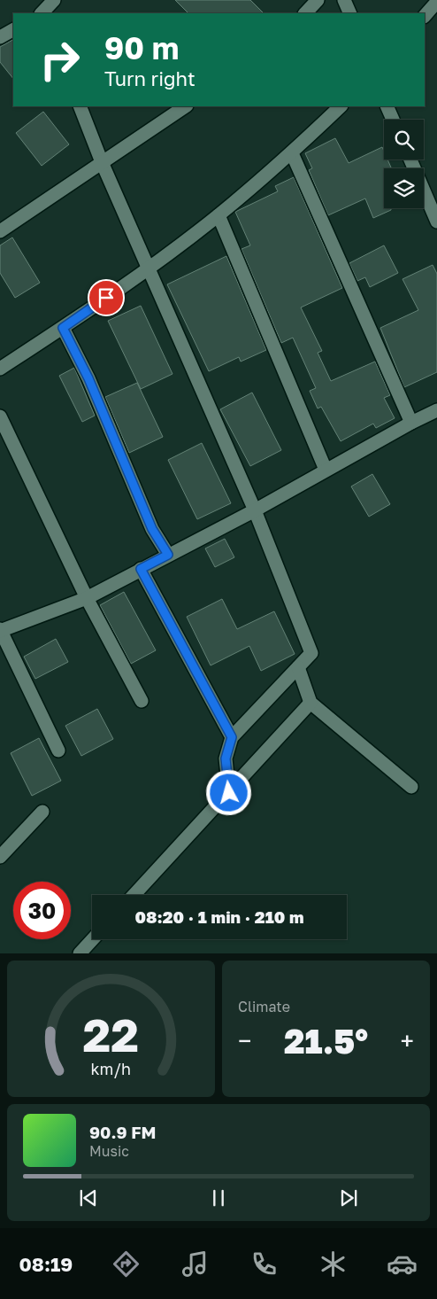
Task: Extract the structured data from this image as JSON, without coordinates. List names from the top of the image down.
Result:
{
  "page": {
    "turn": ["90 m", "Turn right"],
    "limit": "30",
    "trip": "08:20 · 1 min · 210 m",
    "tile": "Climate",
    "heat": ["−", "21.5°", "+"],
    "song": ["90.9 FM", "Music"],
    "tabs": "08:19",
    "gauge": ["22", "km/h"]
  }
}
